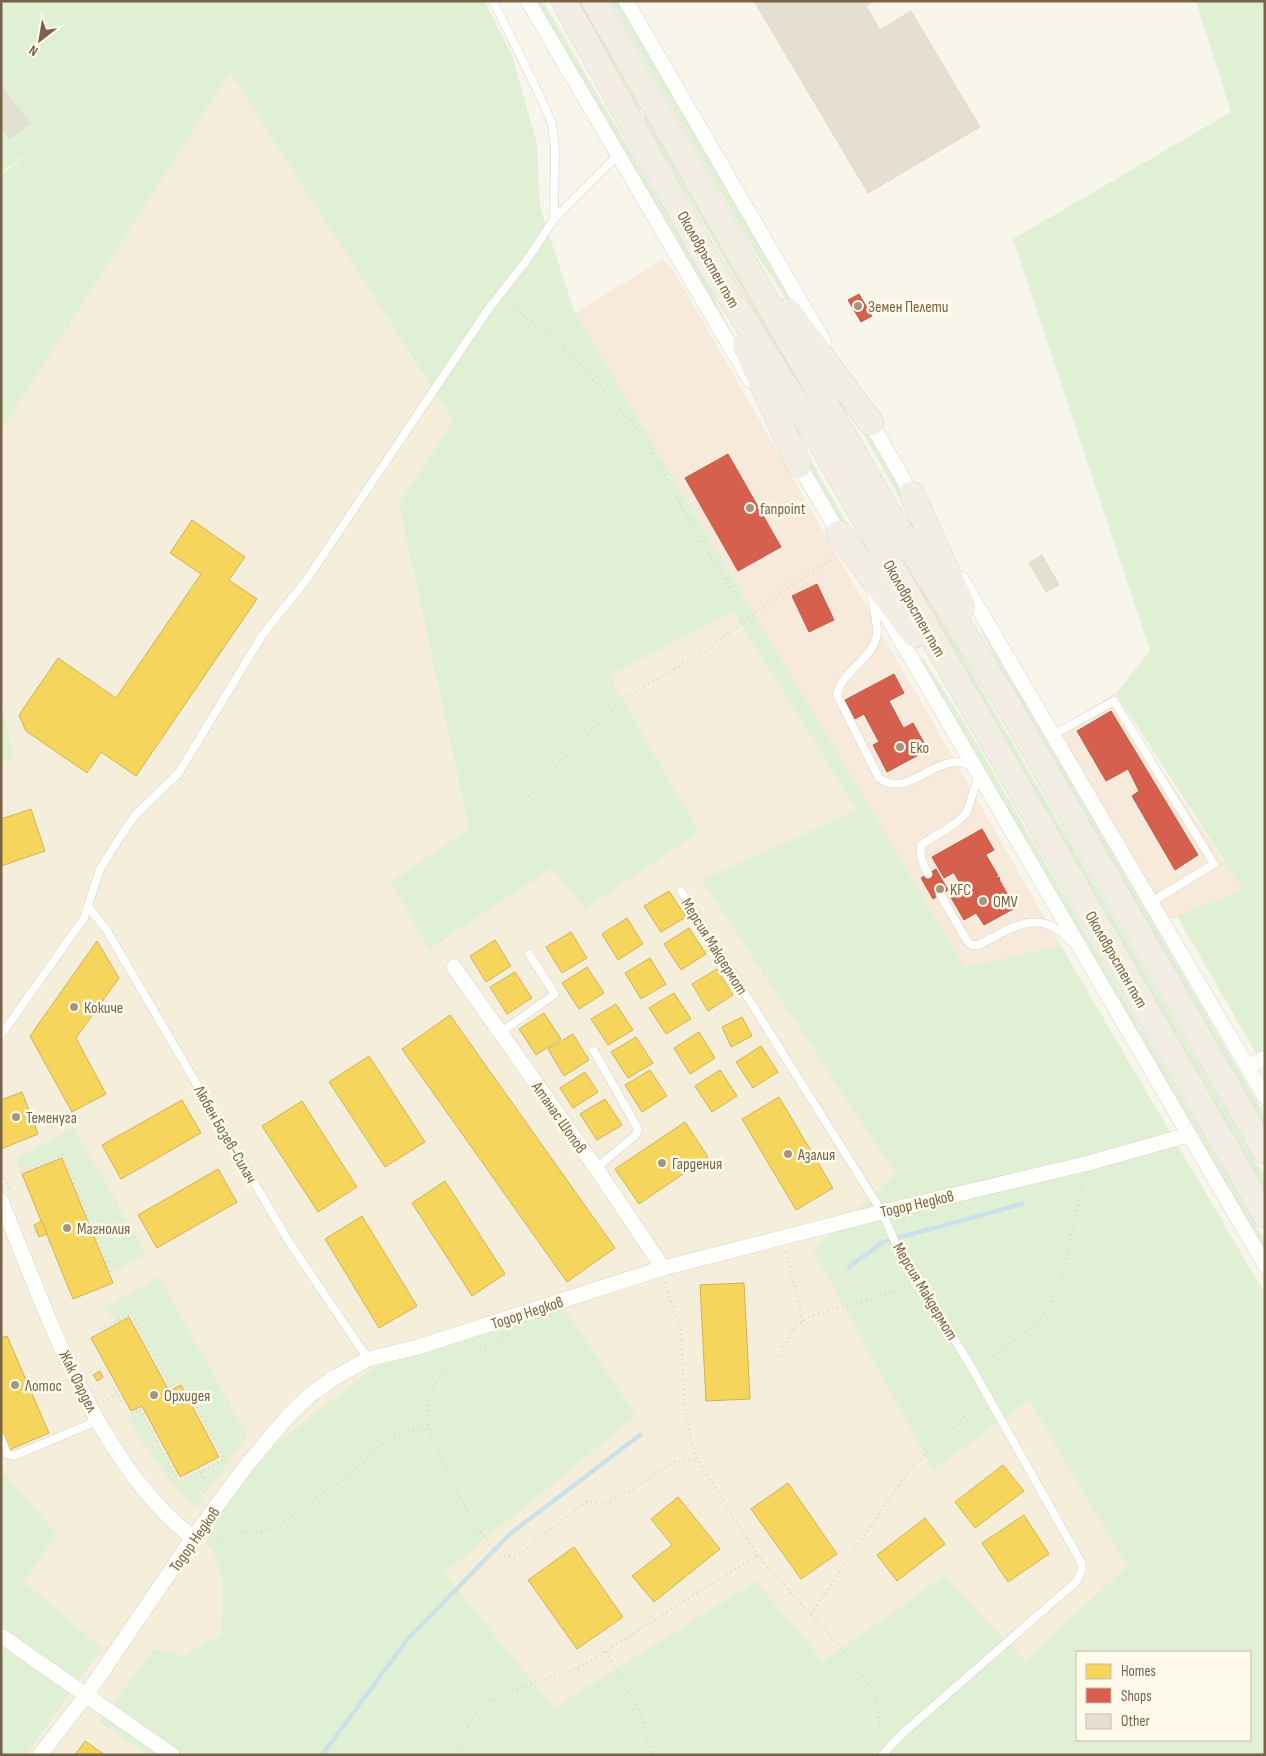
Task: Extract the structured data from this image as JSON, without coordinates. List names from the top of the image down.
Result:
{
  "streets": {
    "highway": ["Околовръстен път"],
    "street": ["Атанас Шопов", "Тодор Недков", "Жак Фардел"],
    "lane": ["Мерсия Макдермот", "Любен Бозев-Силач"]
  },
  "crossings": [
    ["Мерсия Макдермот", "Тодор Недков"],
    ["Атанас Шопов", "Тодор Недков"],
    ["Любен Бозев-Силач", "Тодор Недков"],
    ["Тодор Недков", "Жак Фардел"]
  ],
  "places": [
    "Земен Пелети",
    "fanpoint",
    "Eko",
    "KFC",
    "OMV",
    "Кокиче",
    "Теменуга",
    "Азалия",
    "Гардения",
    "Магнолия",
    "Лотос",
    "Орхидея"
  ],
  "legend": ["Homes", "Shops", "Other"],
  "north": "bottom left"
}
